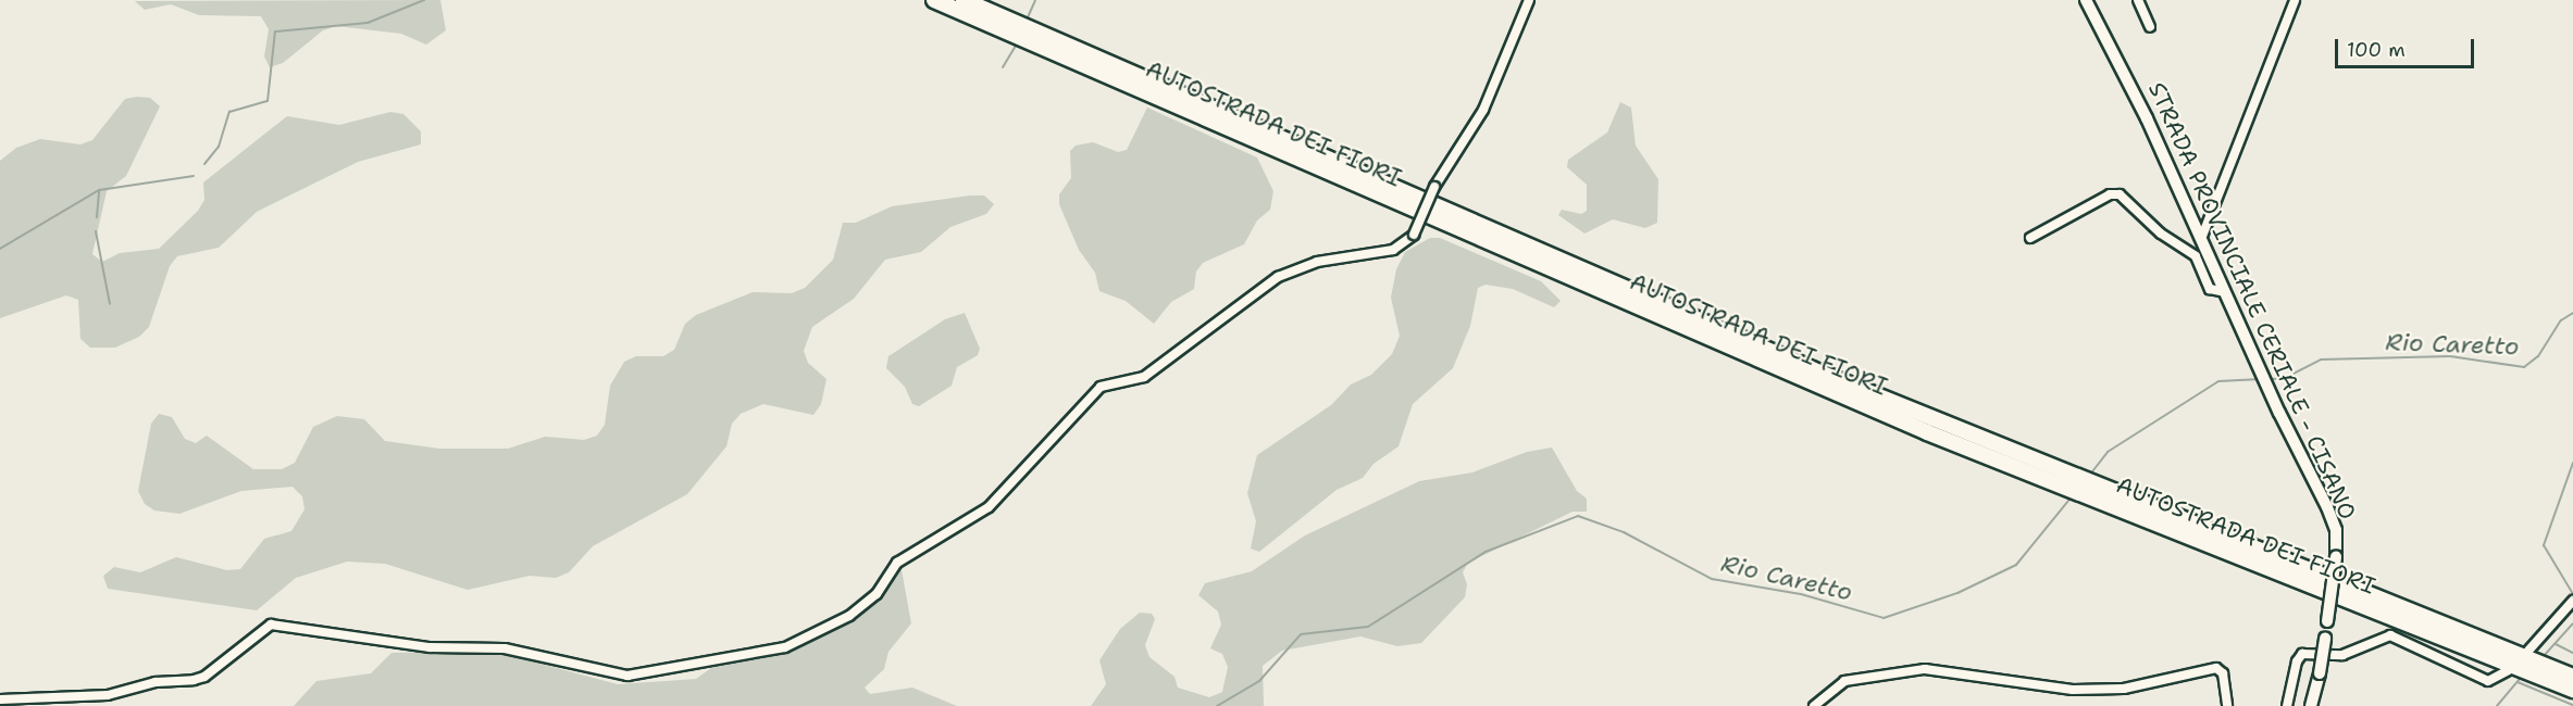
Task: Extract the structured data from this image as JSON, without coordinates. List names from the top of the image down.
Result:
{
  "streets": {
    "highway": ["AUTOSTRADA DEI FIORI"],
    "main road": ["STRADA PROVINCIALE CERIALE - CISANO"]
  },
  "water": ["Rio Caretto"],
  "scale_bar": "100 m"
}
